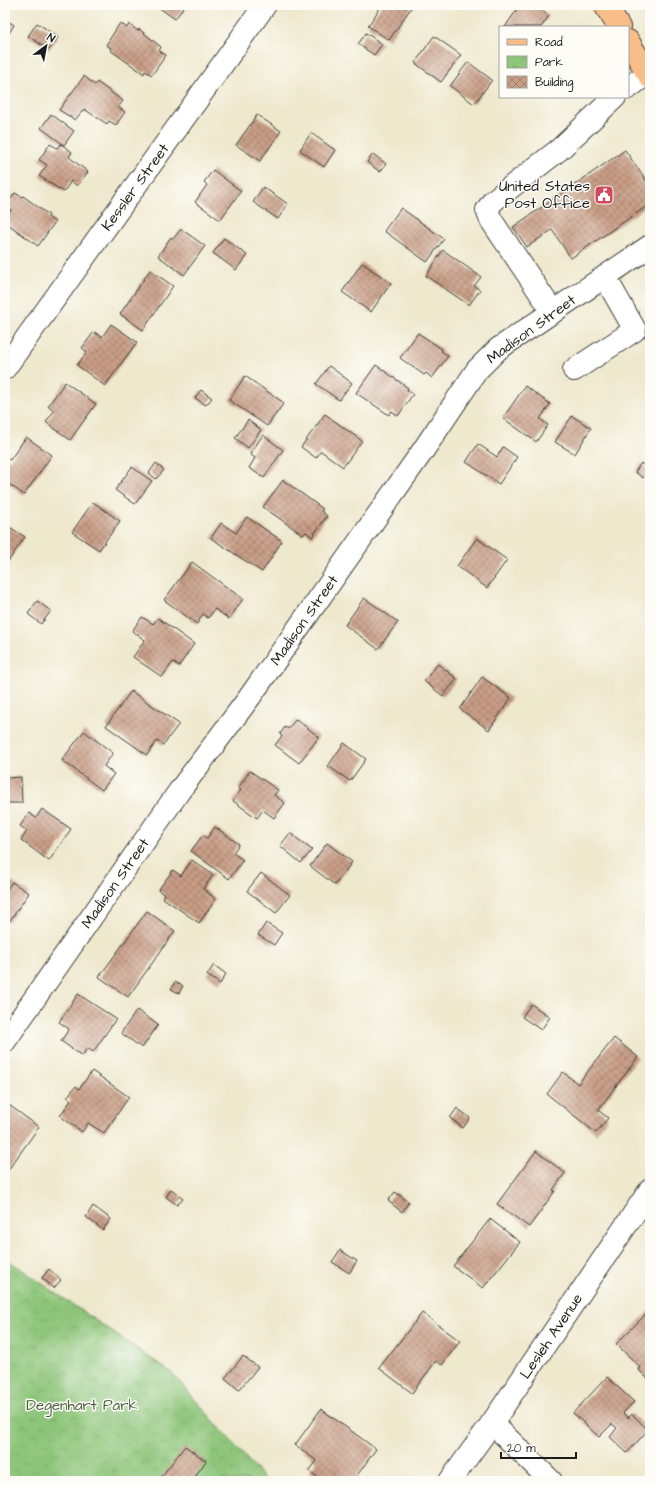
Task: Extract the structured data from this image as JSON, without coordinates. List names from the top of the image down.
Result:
{
  "streets": {
    "street": ["Kessler Street", "Madison Street", "Lesleh Avenue"]
  },
  "parks": ["Degenhart Park"],
  "places": {
    "public building": ["United States Post Office"]
  },
  "legend": ["Road", "Park", "Building"],
  "scale_bar": "20 m",
  "north": "top right"
}
